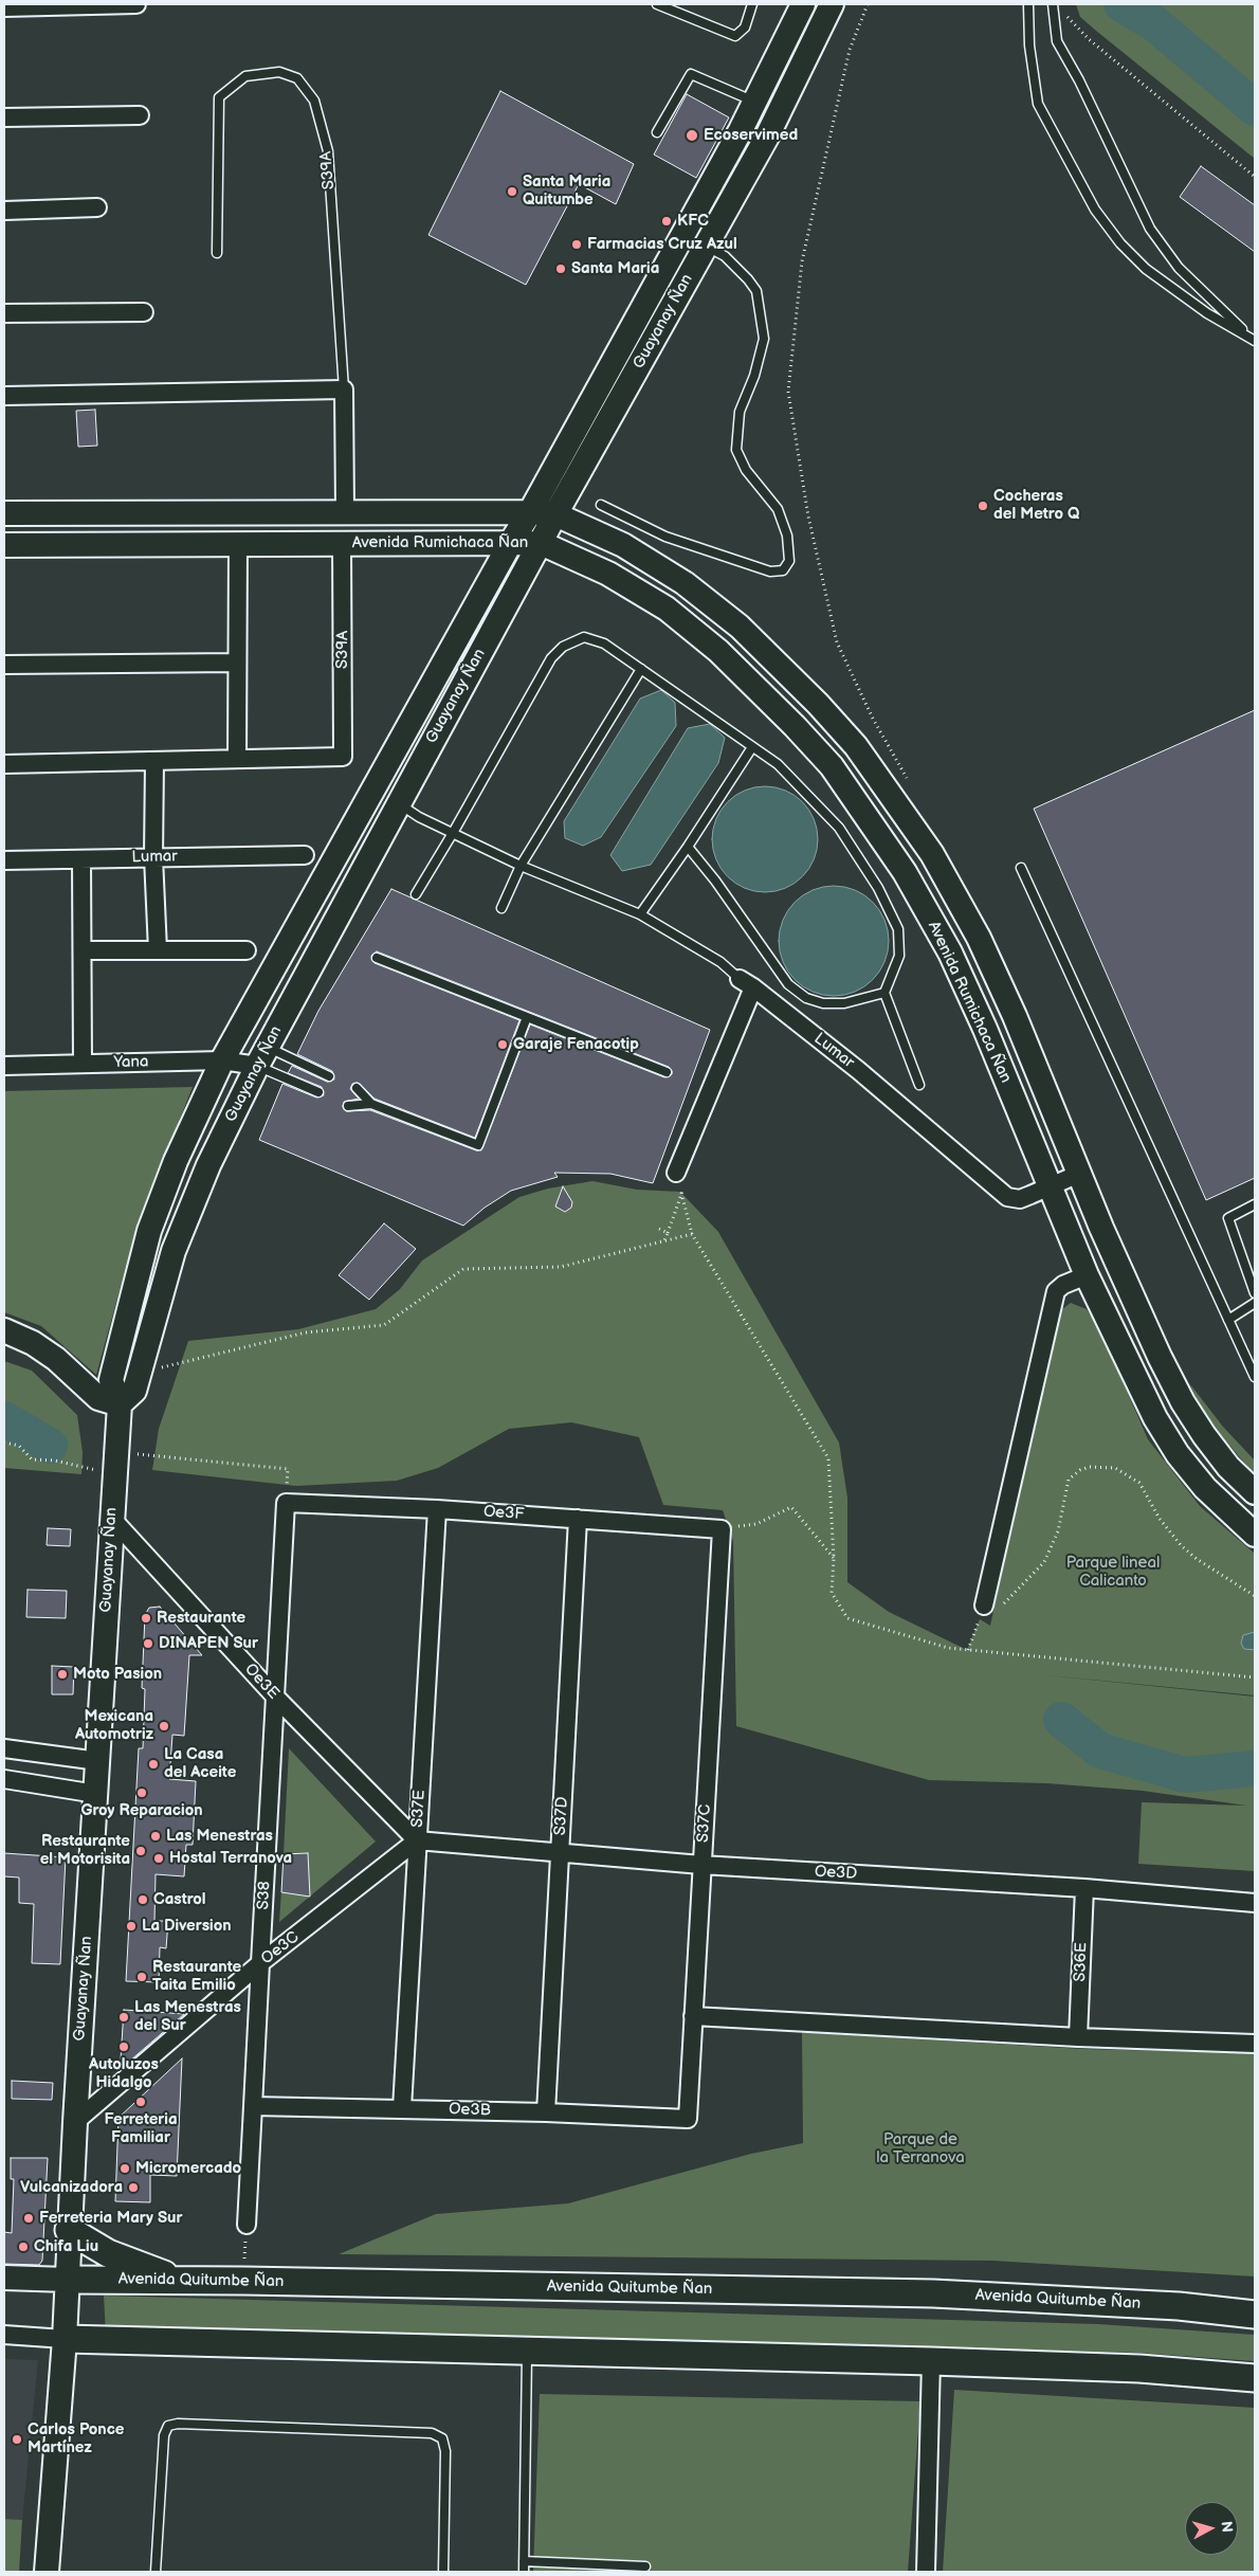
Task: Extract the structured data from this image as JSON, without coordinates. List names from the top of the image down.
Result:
{
  "streets": {
    "main road": ["Guayanay Ñan", "Avenida Rumichaca Ñan", "Avenida Quitumbe Ñan"],
    "street": [
      "S39A",
      "Lumar",
      "Yana",
      "Oe3F",
      "Oe3E",
      "S37E",
      "S37D",
      "S37C",
      "Oe3D",
      "S38",
      "Oe3C",
      "S36E",
      "Oe3B"
    ]
  },
  "crossings": [
    ["S39A", "Avenida Rumichaca Ñan"],
    ["Guayanay Ñan", "Avenida Rumichaca Ñan"],
    ["Guayanay Ñan", "Yana"],
    ["Guayanay Ñan", "Oe3E"],
    ["Guayanay Ñan", "Oe3C"],
    ["Guayanay Ñan", "Avenida Quitumbe Ñan"],
    ["Avenida Rumichaca Ñan", "Lumar"],
    ["Oe3F", "S37E"],
    ["Oe3F", "S37D"],
    ["Oe3F", "S37C"],
    ["Oe3F", "S38"],
    ["Oe3E", "S37E"],
    ["Oe3E", "Oe3D"],
    ["Oe3E", "S38"],
    ["Oe3E", "Oe3C"],
    ["S37E", "Oe3D"],
    ["S37E", "Oe3C"],
    ["S37E", "Oe3B"],
    ["S37D", "Oe3D"],
    ["S37D", "Oe3B"],
    ["S37C", "Oe3D"],
    ["S37C", "Oe3B"],
    ["Oe3D", "Oe3C"],
    ["Oe3D", "S36E"],
    ["S38", "Oe3C"],
    ["S38", "Oe3B"]
  ],
  "parks": ["Parque lineal Calicanto", "Parque de la Terranova"],
  "places": [
    "Ecoservimed",
    "Santa Maria Quitumbe",
    "KFC",
    "Farmacias Cruz Azul",
    "Santa Maria",
    "Cocheras del Metro Q",
    "Garaje Fenacotip",
    "Restaurante",
    "DINAPEN Sur",
    "Moto Pasion",
    "Mexicana Automotriz",
    "La Casa del Aceite",
    "Groy Reparacion",
    "Las Menestras",
    "Restaurante el Motorisita",
    "Hostal Terranova",
    "Castrol",
    "La Diversion",
    "Restaurante Taita Emilio",
    "Las Menestras del Sur",
    "Autoluzos Hidalgo",
    "Ferreteria Familiar",
    "Micromercado",
    "Vulcanizadora",
    "Ferreteria Mary Sur",
    "Chifa Liu",
    "Carlos Ponce Martínez"
  ],
  "north": "right"
}
